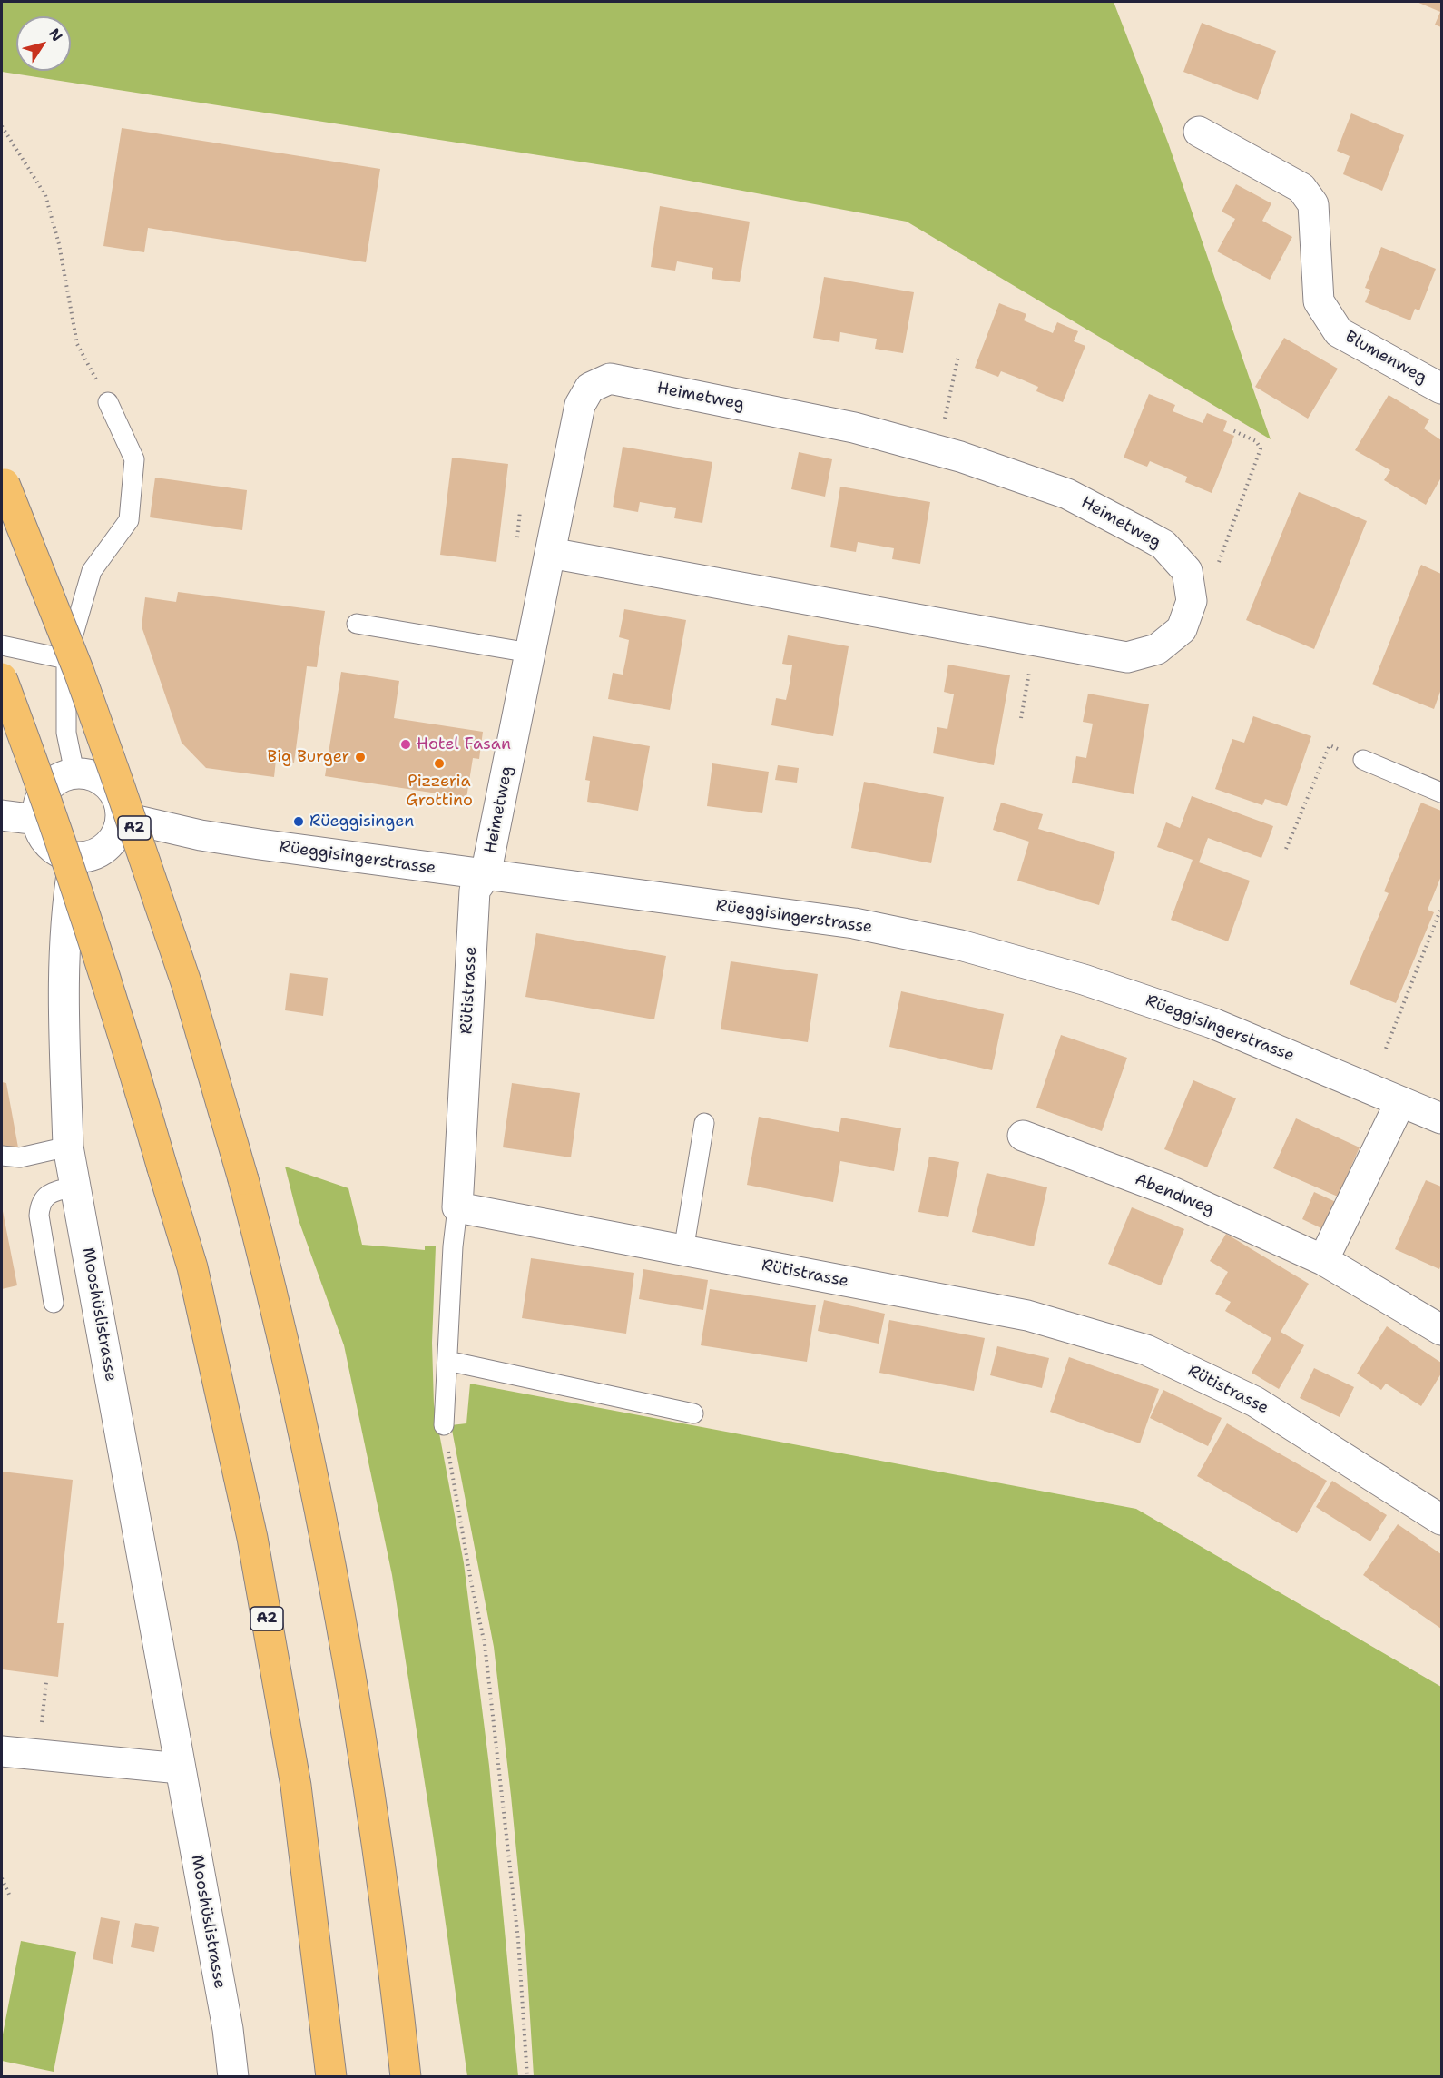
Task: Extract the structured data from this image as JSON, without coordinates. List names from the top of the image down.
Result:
{
  "streets": {
    "highway": ["A2"],
    "street": [
      "Blumenweg",
      "Heimetweg",
      "Rüeggisingerstrasse",
      "Rütistrasse",
      "Abendweg",
      "Mooshüslistrasse"
    ]
  },
  "crossings": [
    ["Heimetweg", "Rüeggisingerstrasse"],
    ["Heimetweg", "Rütistrasse"],
    ["Rüeggisingerstrasse", "Rütistrasse"],
    ["Rüeggisingerstrasse", "Mooshüslistrasse"]
  ],
  "places": [
    "Hotel Fasan",
    "Big Burger",
    "Pizzeria Grottino",
    "Rüeggisingen"
  ],
  "north": "top right"
}
